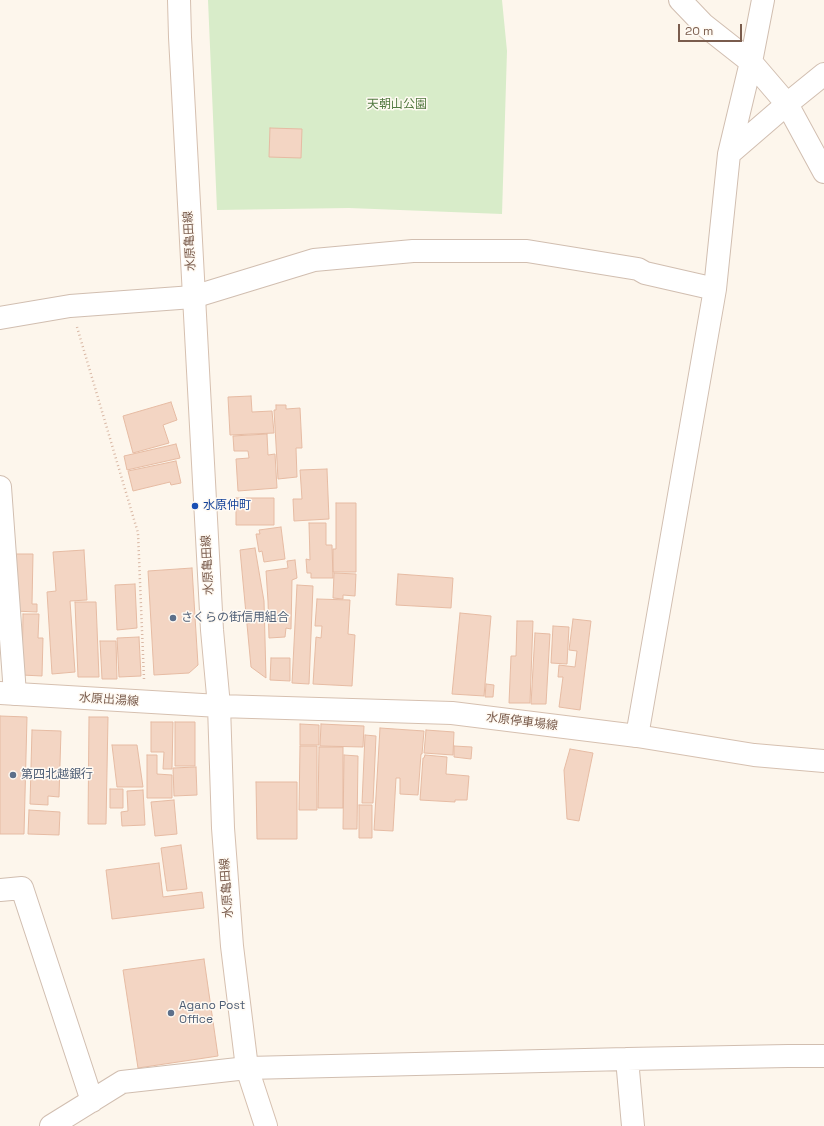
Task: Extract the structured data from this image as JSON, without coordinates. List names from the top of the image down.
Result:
{
  "streets": {
    "street": ["水原亀田線", "水原出湯線", "水原停車場線"]
  },
  "crossings": [
    ["水原亀田線", "水原出湯線"],
    ["水原亀田線", "水原停車場線"],
    ["水原出湯線", "水原停車場線"]
  ],
  "parks": ["天朝山公園"],
  "places": [
    "水原仲町",
    "さくらの街信用組合",
    "第四北越銀行",
    "Agano Post Office"
  ],
  "scale_bar": "20 m"
}
